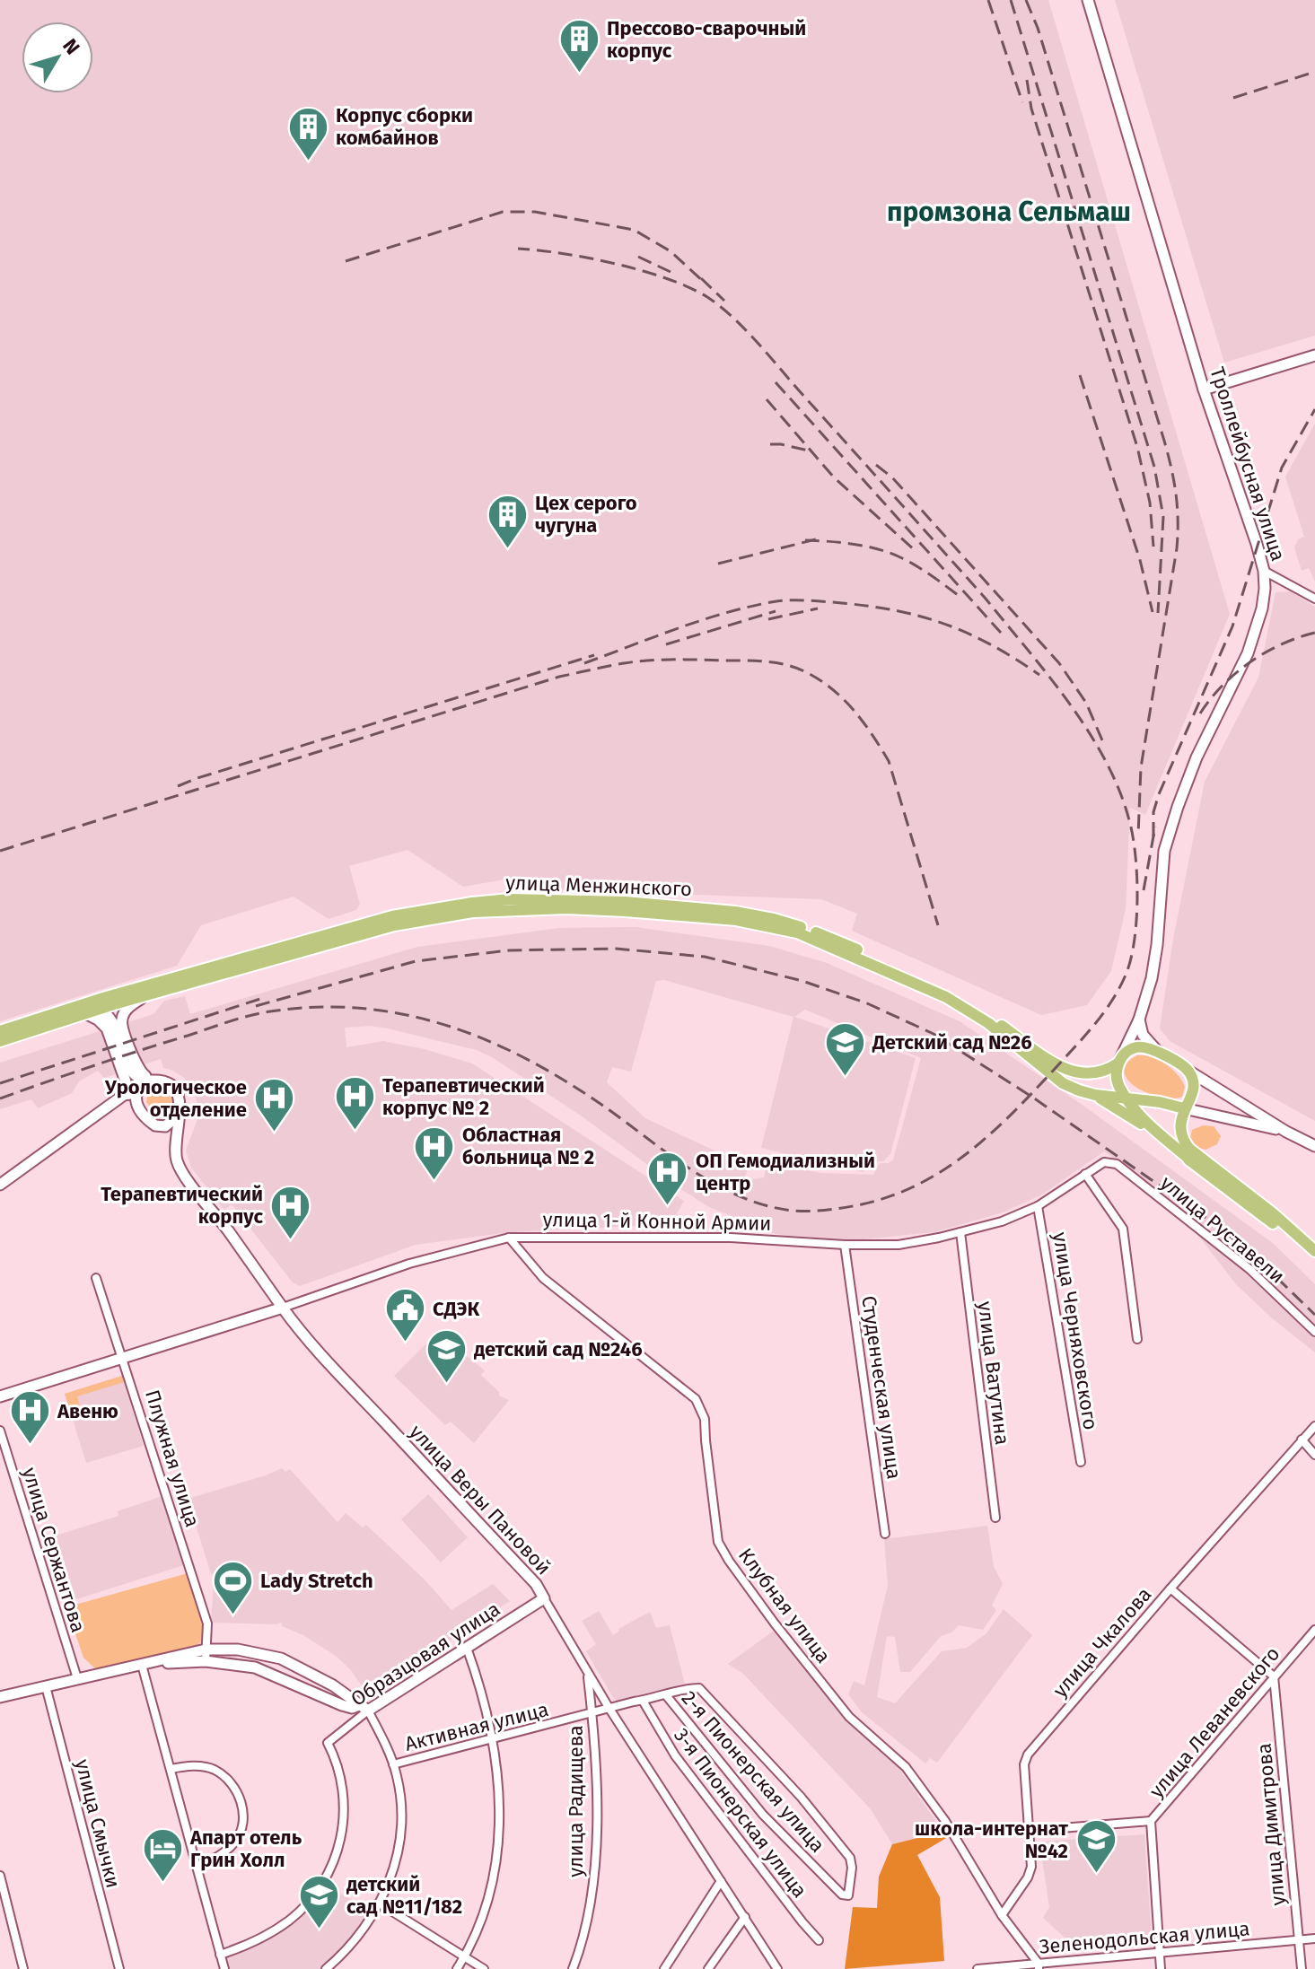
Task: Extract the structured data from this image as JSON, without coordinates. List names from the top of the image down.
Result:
{
  "streets": {
    "main road": [
      "Троллейбусная улица",
      "улица Менжинского",
      "улица 1-й Конной Армии",
      "улица Веры Пановой",
      "Образцовая улица"
    ],
    "street": [
      "улица Руставели",
      "улица Черняховского",
      "улица Ватутина",
      "Студенческая улица",
      "Плужная улица",
      "улица Сержантова",
      "Клубная улица",
      "улица Чкалова",
      "улица Леваневского",
      "Активная улица",
      "2-я Пионерская улица",
      "улица Радищева",
      "3-я Пионерская улица",
      "улица Смычки",
      "улица Димитрова",
      "Зеленодольская улица"
    ]
  },
  "crossings": [
    ["улица 1-й Конной Армии", "улица Руставели"],
    ["улица 1-й Конной Армии", "улица Черняховского"],
    ["улица 1-й Конной Армии", "улица Ватутина"],
    ["улица 1-й Конной Армии", "Студенческая улица"],
    ["улица 1-й Конной Армии", "Плужная улица"],
    ["улица 1-й Конной Армии", "улица Веры Пановой"],
    ["улица 1-й Конной Армии", "Клубная улица"],
    ["улица Веры Пановой", "Образцовая улица"],
    ["улица Веры Пановой", "Активная улица"],
    ["улица Веры Пановой", "улица Радищева"],
    ["Клубная улица", "улица Чкалова"],
    ["Клубная улица", "Зеленодольская улица"],
    ["улица Леваневского", "улица Димитрова"],
    ["улица Леваневского", "Зеленодольская улица"],
    ["Активная улица", "2-я Пионерская улица"],
    ["Активная улица", "улица Радищева"],
    ["Активная улица", "3-я Пионерская улица"],
    ["улица Димитрова", "Зеленодольская улица"]
  ],
  "districts": ["промзона Сельмаш"],
  "places": {
    "building": ["Прессово-сварочный корпус", "Корпус сборки комбайнов", "Цех серого чугуна"],
    "school or university": [
      "Детский сад №26",
      "детский сад №246",
      "школа-интернат №42",
      "детский сад №11/182"
    ],
    "hospital": [
      "Терапевтический корпус № 2",
      "Урологическое отделение",
      "Областная больница № 2",
      "ОП Гемодиализный центр",
      "Терапевтический корпус",
      "Авеню"
    ],
    "public building": ["СДЭК"],
    "sports": ["Lady Stretch"],
    "hotel": ["Апарт отель Грин Холл"]
  },
  "north": "top right"
}
